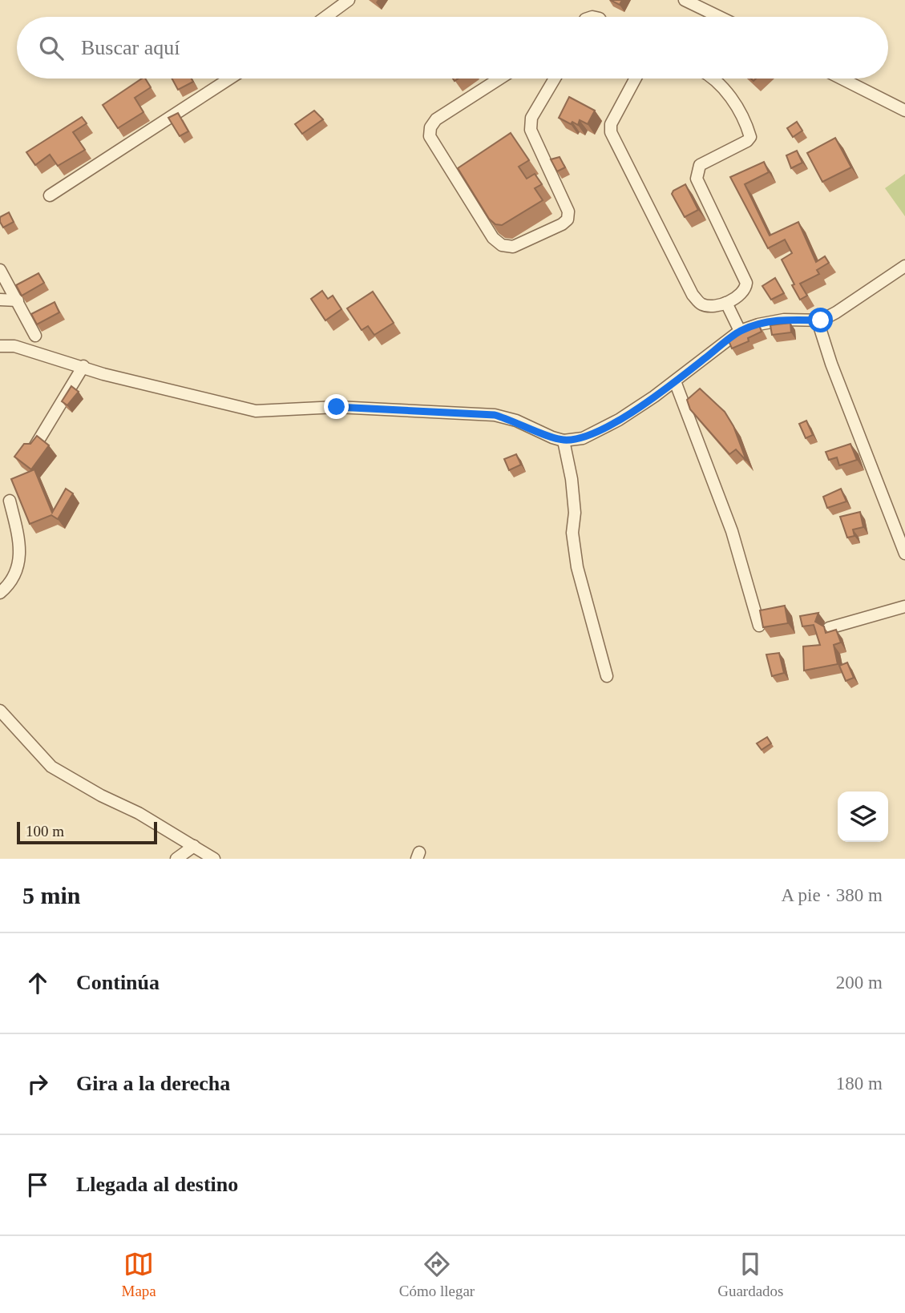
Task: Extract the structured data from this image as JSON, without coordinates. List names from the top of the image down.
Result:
{
  "scale_bar": "100 m",
  "page": {
    "search": "Buscar aquí",
    "scale": "100 m",
    "heading": ["5 min", "A pie · 380 m"],
    "list": [
      ["Continúa", "200 m"],
      ["Gira a la derecha", "180 m"],
      "Llegada al destino"
    ],
    "nav": ["Mapa", "Cómo llegar", "Guardados"]
  }
}
